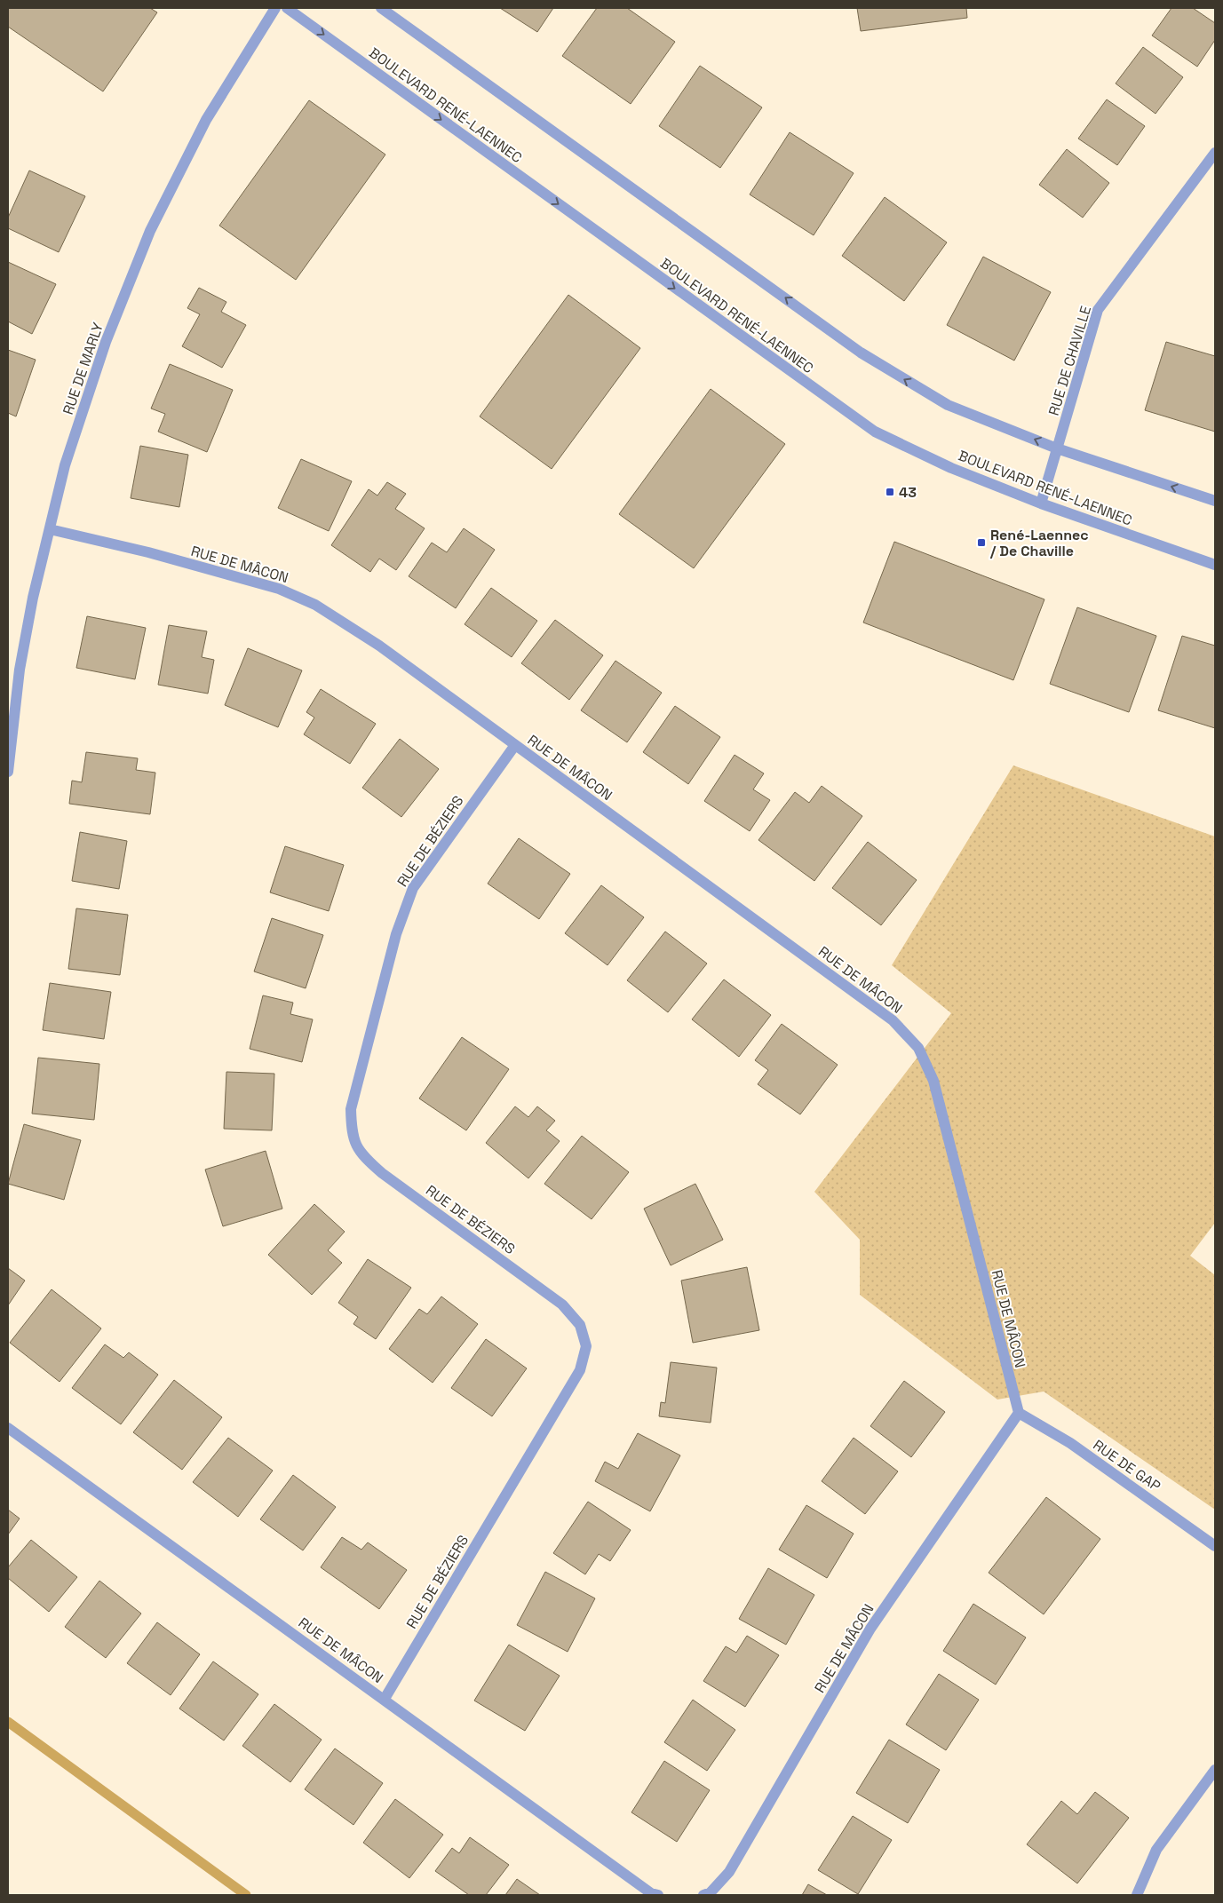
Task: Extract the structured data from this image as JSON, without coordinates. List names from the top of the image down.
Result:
{
  "streets": {
    "street": [
      "BOULEVARD RENÉ-LAENNEC",
      "RUE DE CHAVILLE",
      "RUE DE MARLY",
      "RUE DE MÂCON",
      "RUE DE BÉZIERS",
      "RUE DE GAP"
    ]
  },
  "crossings": [
    ["BOULEVARD RENÉ-LAENNEC", "RUE DE CHAVILLE"],
    ["RUE DE MARLY", "RUE DE MÂCON"],
    ["RUE DE MÂCON", "RUE DE BÉZIERS"],
    ["RUE DE MÂCON", "RUE DE GAP"]
  ],
  "places": {
    "transit": ["43", "René-Laennec / De Chaville"]
  }
}
